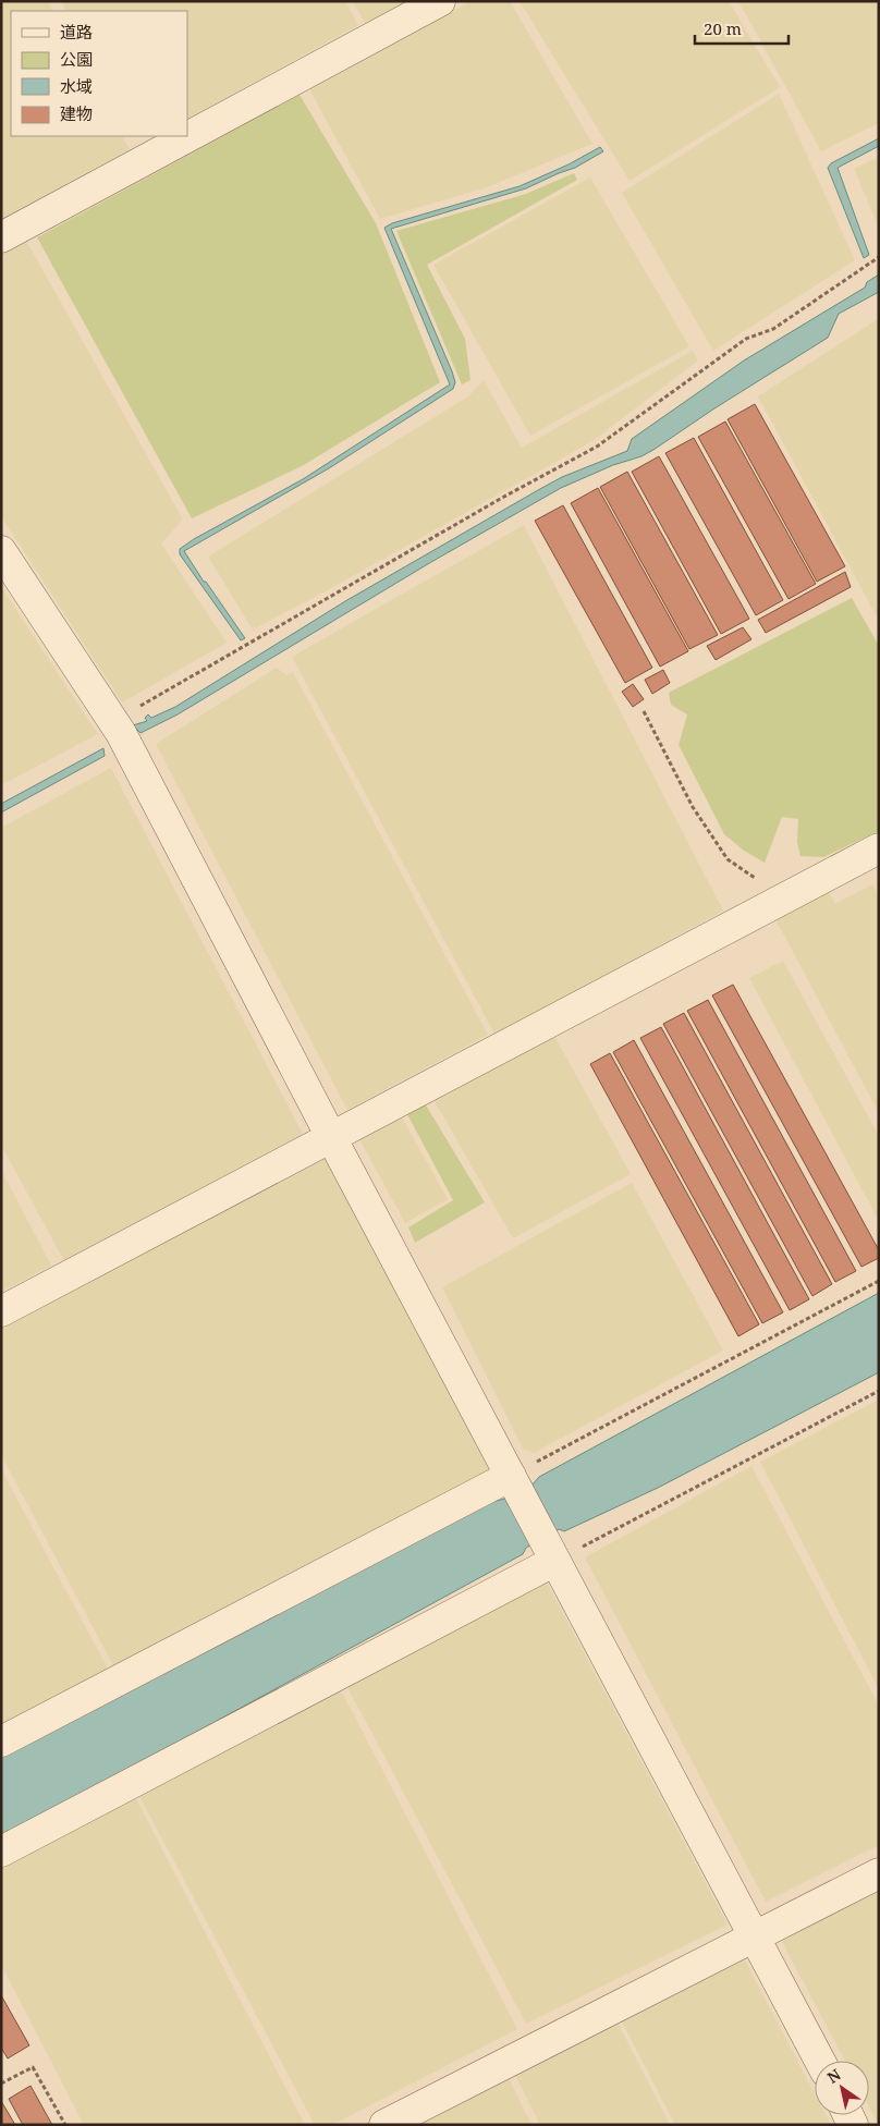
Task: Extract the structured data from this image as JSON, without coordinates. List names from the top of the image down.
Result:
{
  "legend": [
    "道路",
    "公園",
    "水域",
    "建物"
  ],
  "scale_bar": "20 m",
  "north": "top left"
}
